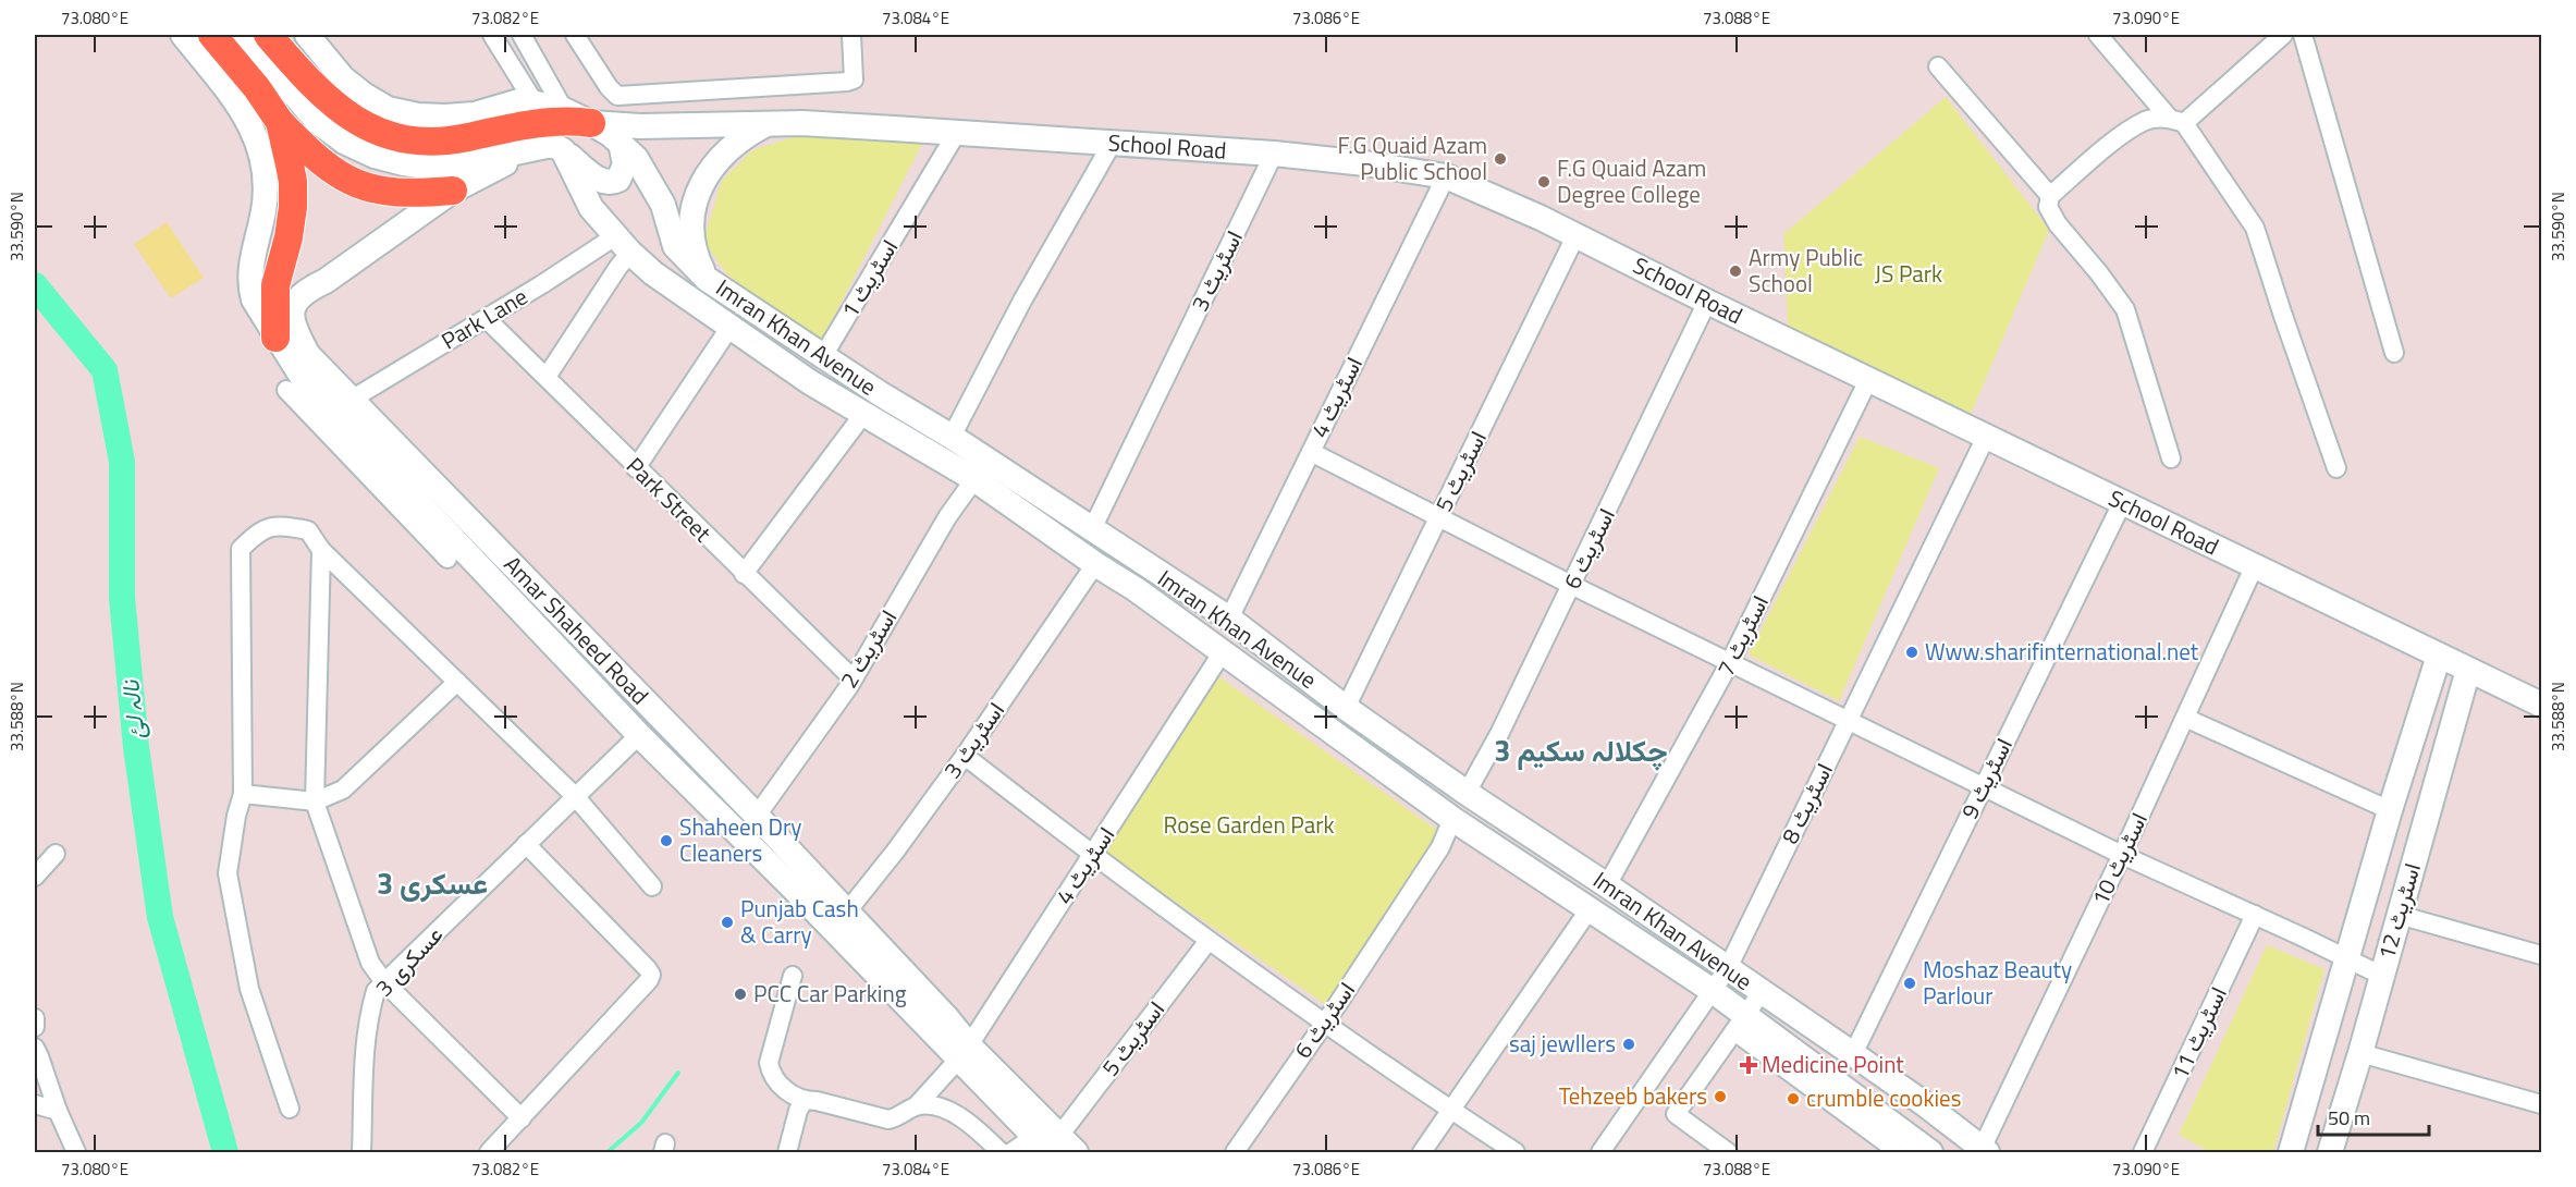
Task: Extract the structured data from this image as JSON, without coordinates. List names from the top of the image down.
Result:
{
  "streets": {
    "main road": [
      "School Road",
      "Imran Khan Avenue",
      "Amar Shaheed Road",
      "اسٹریٹ 12"
    ],
    "street": [
      "اسٹریٹ 3",
      "اسٹریٹ 1",
      "Park Lane",
      "اسٹریٹ 4",
      "اسٹریٹ 5",
      "Park Street",
      "اسٹریٹ 6",
      "اسٹریٹ 7",
      "اسٹریٹ 2",
      "اسٹریٹ 9",
      "اسٹریٹ 8",
      "اسٹریٹ 10",
      "عسکری 3",
      "اسٹریٹ 11"
    ]
  },
  "crossings": [
    ["School Road", "اسٹریٹ 3"],
    ["School Road", "اسٹریٹ 1"],
    ["School Road", "Imran Khan Avenue"],
    ["School Road", "اسٹریٹ 4"],
    ["School Road", "اسٹریٹ 5"],
    ["School Road", "اسٹریٹ 6"],
    ["School Road", "اسٹریٹ 7"],
    ["School Road", "اسٹریٹ 9"],
    ["School Road", "اسٹریٹ 8"],
    ["School Road", "اسٹریٹ 10"],
    ["School Road", "اسٹریٹ 12"],
    ["اسٹریٹ 3", "Imran Khan Avenue"],
    ["اسٹریٹ 3", "Amar Shaheed Road"],
    ["اسٹریٹ 1", "Imran Khan Avenue"],
    ["Park Lane", "Imran Khan Avenue"],
    ["Park Lane", "Park Street"],
    ["Park Lane", "Amar Shaheed Road"],
    ["Imran Khan Avenue", "اسٹریٹ 4"],
    ["Imran Khan Avenue", "اسٹریٹ 5"],
    ["Imran Khan Avenue", "اسٹریٹ 6"],
    ["Imran Khan Avenue", "اسٹریٹ 7"],
    ["Imran Khan Avenue", "اسٹریٹ 2"],
    ["Imran Khan Avenue", "اسٹریٹ 9"],
    ["Imran Khan Avenue", "اسٹریٹ 8"],
    ["Imran Khan Avenue", "اسٹریٹ 10"],
    ["اسٹریٹ 4", "Amar Shaheed Road"],
    ["اسٹریٹ 5", "Amar Shaheed Road"],
    ["Park Street", "اسٹریٹ 2"],
    ["Amar Shaheed Road", "اسٹریٹ 2"],
    ["Amar Shaheed Road", "عسکری 3"]
  ],
  "districts": ["چکلالہ سکیم 3", "عسکری 3"],
  "water": ["نالہ لئ"],
  "parks": ["JS Park", "Rose Garden Park"],
  "places": {
    "other": [
      "F.G Quaid Azam Public School",
      "F.G Quaid Azam Degree College",
      "Army Public School",
      "Www.sharifinternational.net",
      "Shaheen Dry Cleaners",
      "Punjab Cash & Carry",
      "Moshaz Beauty Parlour",
      "PCC Car Parking",
      "saj jewllers",
      "Tehzeeb bakers",
      "crumble cookies"
    ],
    "health": ["Medicine Point"]
  },
  "scale_bar": "50 m",
  "coordinates": [
    "73.080°E",
    "73.082°E",
    "73.084°E",
    "73.086°E",
    "73.088°E",
    "73.090°E",
    "33.590°N",
    "33.588°N"
  ]
}
